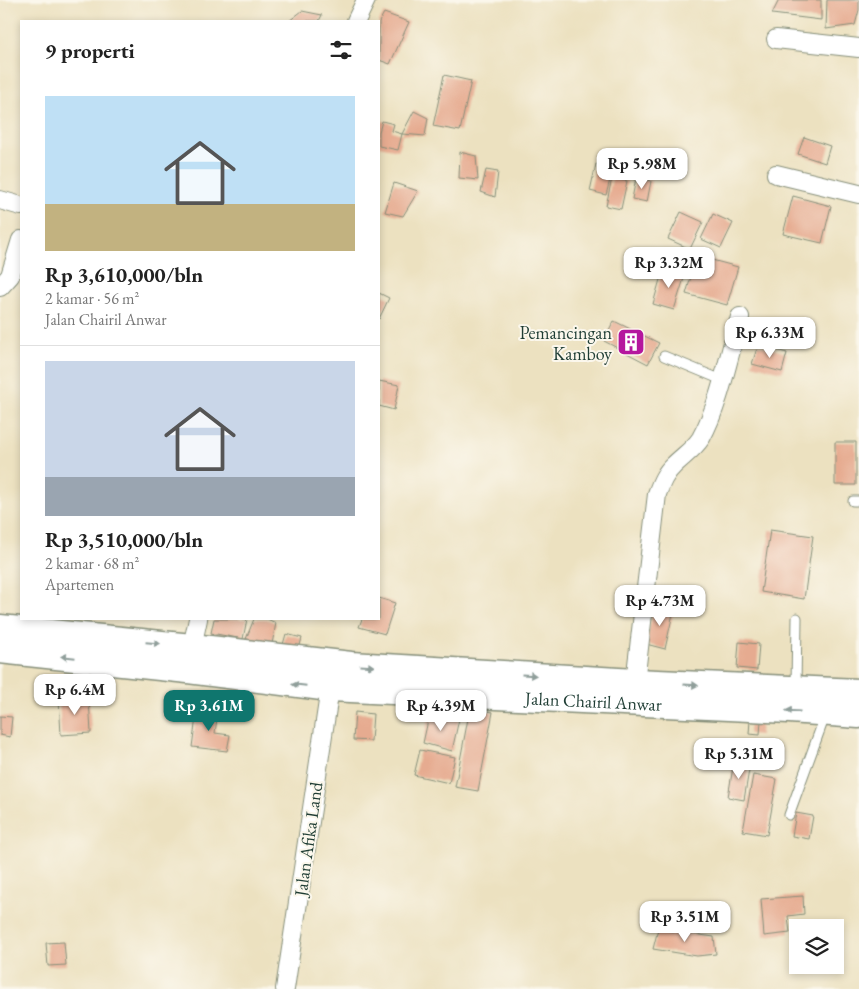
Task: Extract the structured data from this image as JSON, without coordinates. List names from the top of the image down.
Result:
{
  "streets": {
    "main road": ["Jalan Chairil Anwar"],
    "street": ["Jalan Afika Land"]
  },
  "crossings": [
    ["Jalan Chairil Anwar", "Jalan Afika Land"]
  ],
  "places": {
    "building": ["Pemancingan Kamboy"]
  },
  "page": {
    "heading": "9 properti",
    "list": [
      {
        "name": "Rp 3,610,000/bln",
        "note": "2 kamar · 56 m² · Jalan Chairil Anwar"
      },
      {
        "name": "Rp 3,510,000/bln",
        "note": "2 kamar · 68 m² · Apartemen"
      }
    ],
    "price": [
      "Rp 5.98M",
      "Rp 3.32M",
      "Rp 6.33M",
      "Rp 4.73M",
      "Rp 6.4M",
      "Rp 3.61M",
      "Rp 4.39M",
      "Rp 5.31M",
      "Rp 3.51M"
    ]
  }
}
